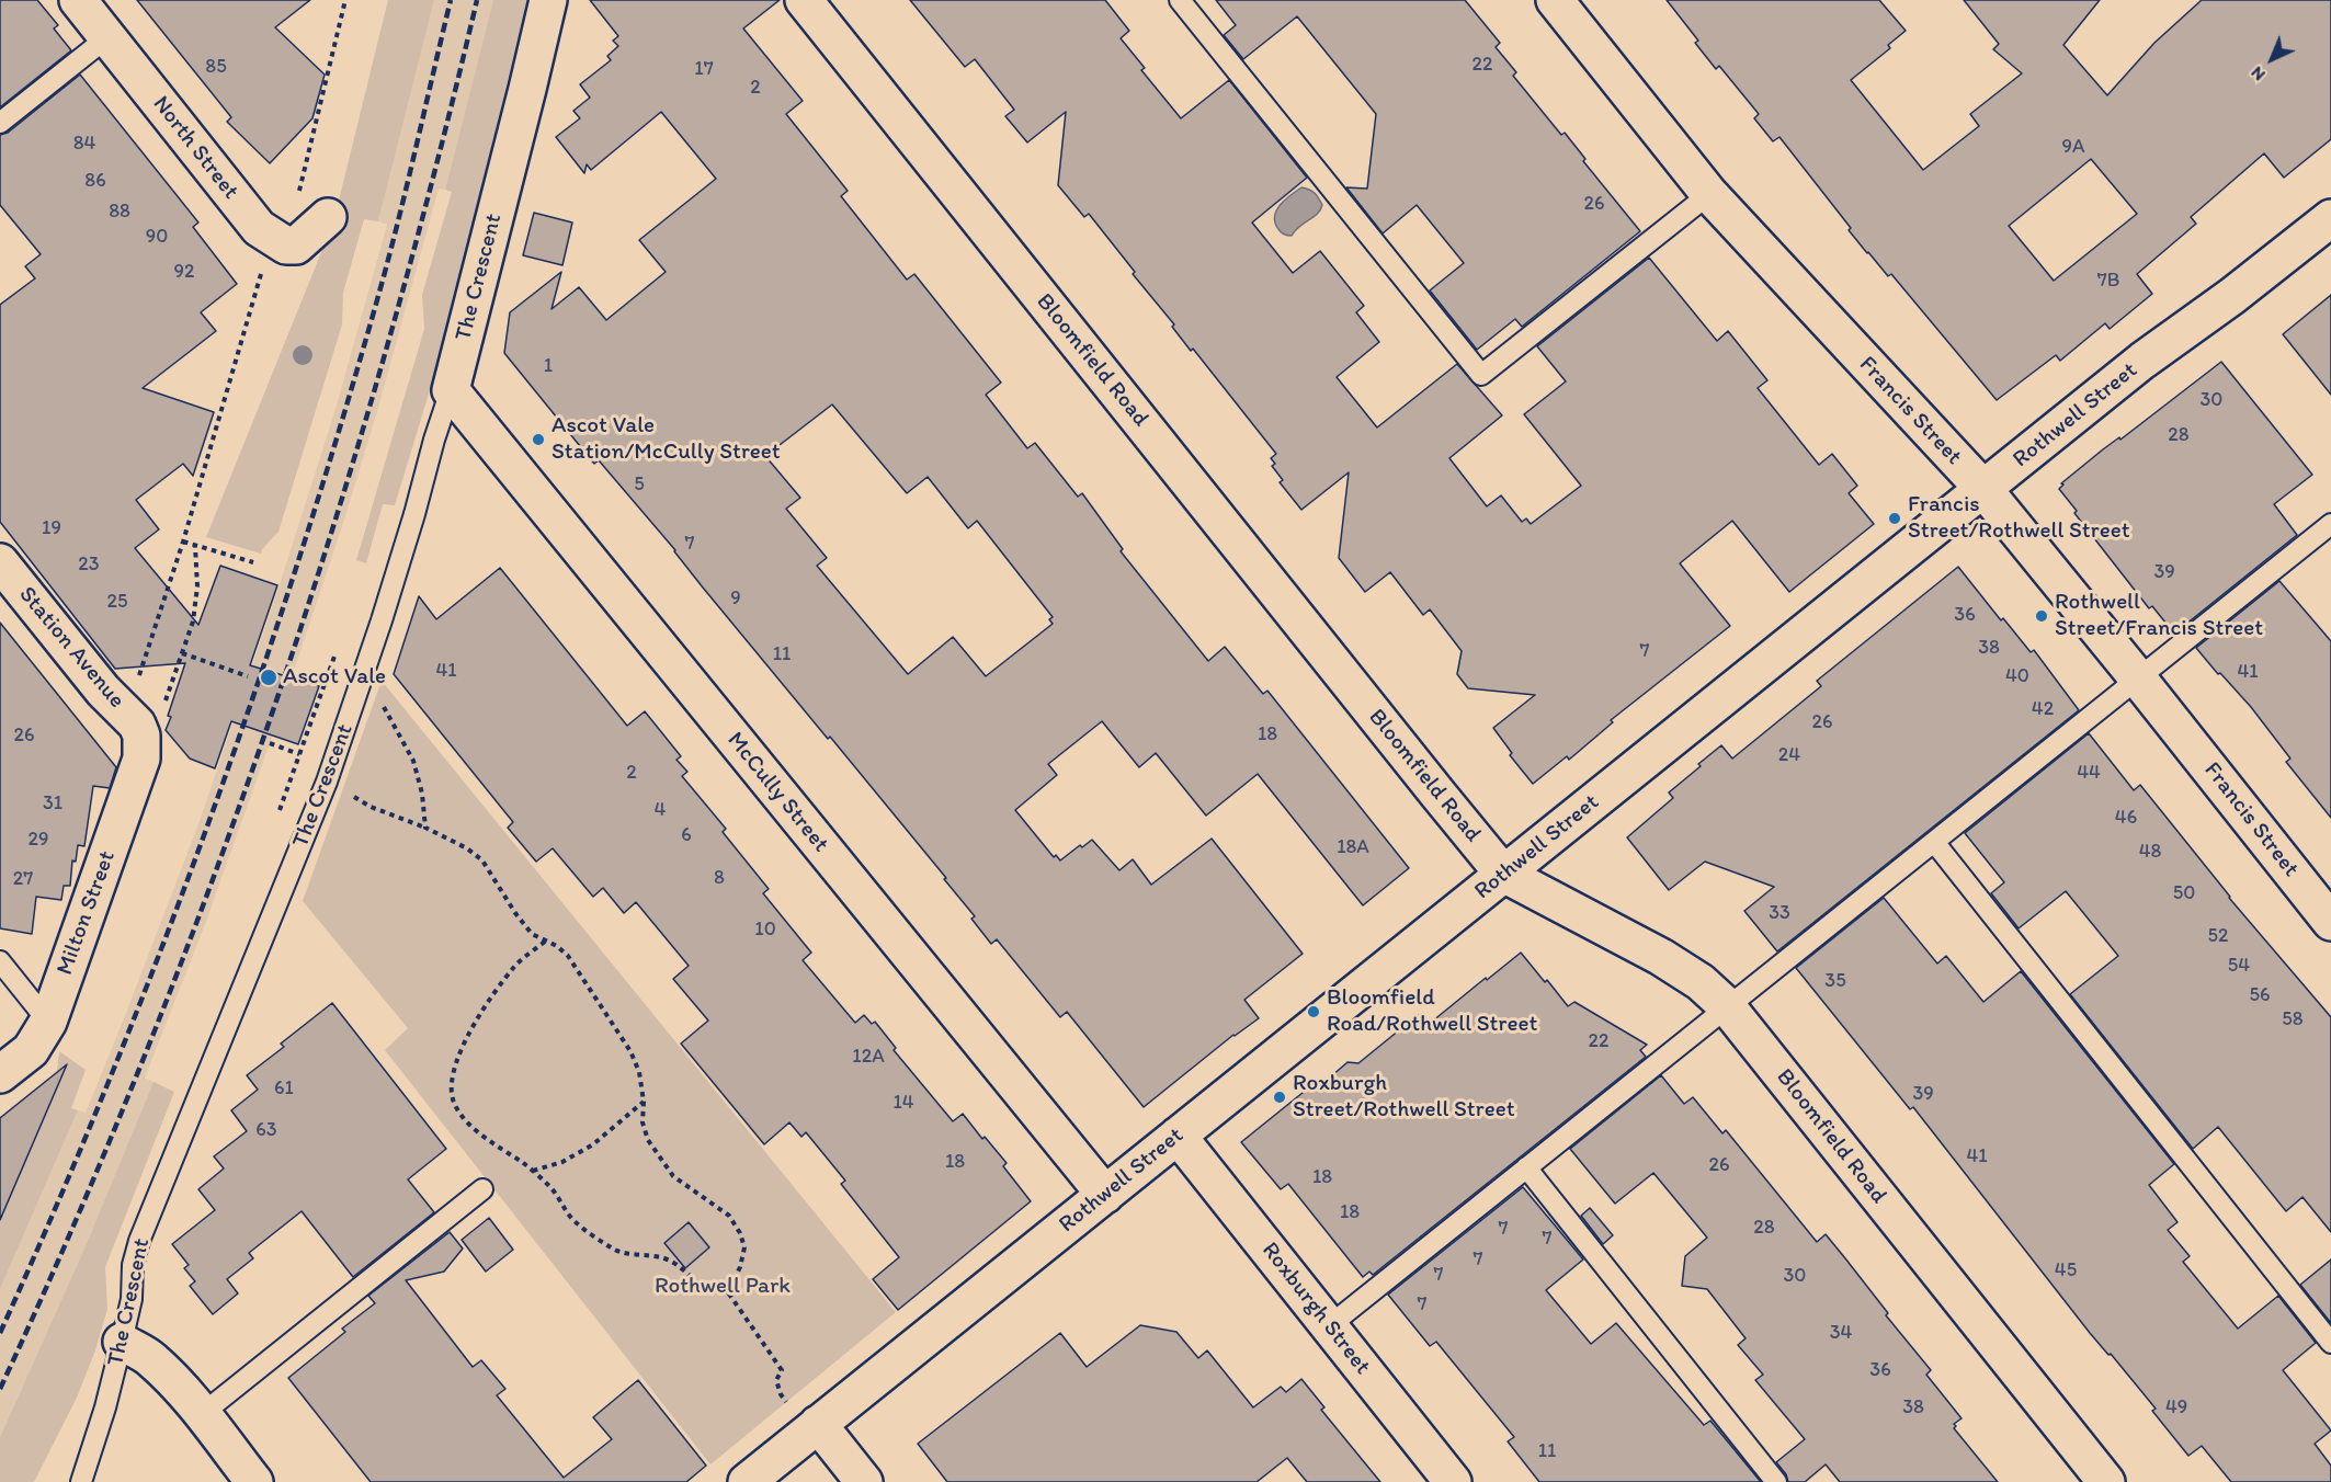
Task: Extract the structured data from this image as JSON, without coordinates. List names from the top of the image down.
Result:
{
  "streets": {
    "street": [
      "North Street",
      "The Crescent",
      "Bloomfield Road",
      "Francis Street",
      "Rothwell Street",
      "Station Avenue",
      "McCully Street",
      "Milton Street",
      "Roxburgh Street"
    ]
  },
  "crossings": [
    ["The Crescent", "McCully Street"],
    ["Bloomfield Road", "Rothwell Street"],
    ["Francis Street", "Rothwell Street"],
    ["Rothwell Street", "McCully Street"],
    ["Rothwell Street", "Roxburgh Street"],
    ["Station Avenue", "Milton Street"]
  ],
  "parks": ["Rothwell Park"],
  "places": [
    "Ascot Vale Station/McCully Street",
    "Francis Street/Rothwell Street",
    "Rothwell Street/Francis Street",
    "Ascot Vale",
    "Bloomfield Road/Rothwell Street",
    "Roxburgh Street/Rothwell Street"
  ],
  "house_numbers": [
    "22",
    "85",
    "17",
    "2",
    "84",
    "9A",
    "86",
    "26",
    "88",
    "90",
    "92",
    "7B",
    "1",
    "30",
    "28",
    "5",
    "19",
    "7",
    "23",
    "39",
    "9",
    "25",
    "36",
    "38",
    "7",
    "11",
    "41",
    "41",
    "40",
    "42",
    "26",
    "18",
    "26",
    "24",
    "2",
    "44",
    "31",
    "4",
    "46",
    "6",
    "29",
    "18A",
    "48",
    "8",
    "27",
    "50",
    "33",
    "10",
    "52",
    "54",
    "35",
    "56",
    "58",
    "22",
    "12A",
    "61",
    "39",
    "14",
    "63",
    "41",
    "18",
    "26",
    "18",
    "18",
    "28",
    "7",
    "7",
    "7",
    "45",
    "7",
    "30",
    "7",
    "34",
    "36",
    "38",
    "49",
    "11"
  ],
  "north": "bottom left"
}
